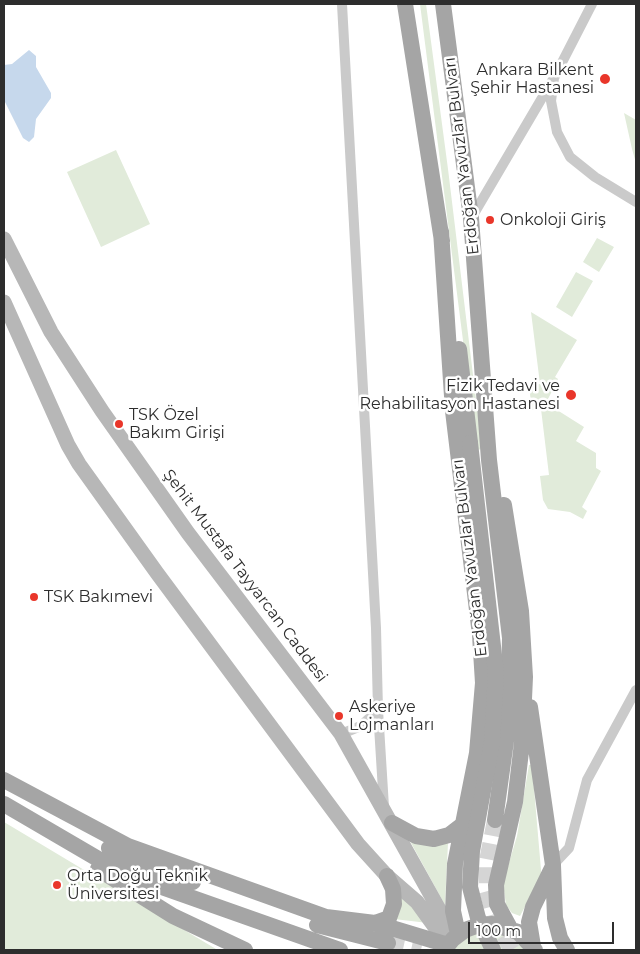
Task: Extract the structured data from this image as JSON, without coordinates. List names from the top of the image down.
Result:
{
  "streets": {
    "main road": ["Erdoğan Yavuzlar Bulvarı", "Şehit Mustafa Tayyarcan Caddesi"]
  },
  "crossings": [
    ["Erdoğan Yavuzlar Bulvarı", "Şehit Mustafa Tayyarcan Caddesi"]
  ],
  "places": [
    "Ankara Bilkent Şehir Hastanesi",
    "Onkoloji Giriş",
    "Fizik Tedavi ve Rehabilitasyon Hastanesi",
    "TSK Özel Bakım Girişi",
    "TSK Bakımevi",
    "Askeriye Lojmanları",
    "Orta Doğu Teknik Üniversitesi"
  ],
  "scale_bar": "100 m"
}
